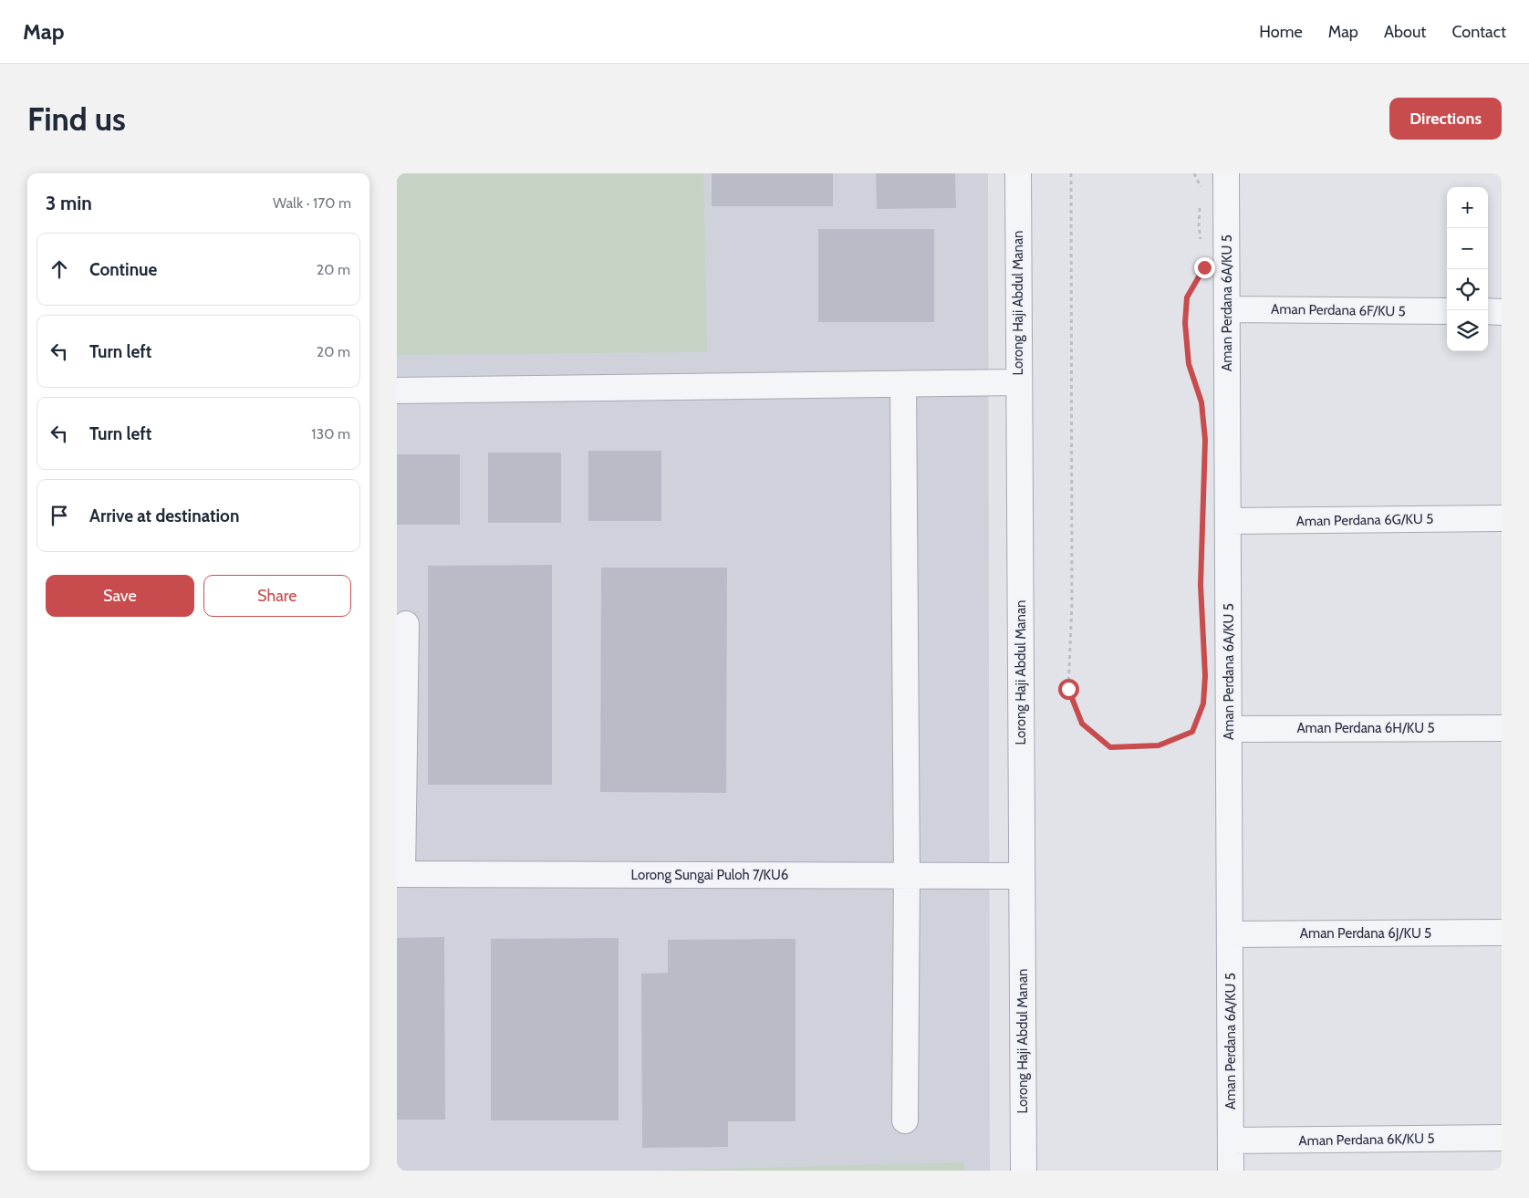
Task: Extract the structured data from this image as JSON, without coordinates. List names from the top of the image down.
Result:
{
  "streets": {
    "street": [
      "Lorong Haji Abdul Manan",
      "Aman Perdana 6A/KU 5",
      "Aman Perdana 6F/KU 5",
      "Aman Perdana 6G/KU 5",
      "Aman Perdana 6H/KU 5",
      "Lorong Sungai Puloh 7/KU6",
      "Aman Perdana 6J/KU 5",
      "Aman Perdana 6K/KU 5"
    ]
  },
  "crossings": [
    ["Lorong Haji Abdul Manan", "Lorong Sungai Puloh 7/KU6"],
    ["Aman Perdana 6A/KU 5", "Aman Perdana 6F/KU 5"],
    ["Aman Perdana 6A/KU 5", "Aman Perdana 6G/KU 5"],
    ["Aman Perdana 6A/KU 5", "Aman Perdana 6H/KU 5"],
    ["Aman Perdana 6A/KU 5", "Aman Perdana 6J/KU 5"],
    ["Aman Perdana 6A/KU 5", "Aman Perdana 6K/KU 5"]
  ],
  "page": {
    "header": "Map",
    "nav": [
      "Home",
      "Map",
      "About",
      "Contact"
    ],
    "buttons": [
      "Directions",
      ["Save", "Share"]
    ],
    "title": "Find us",
    "heading": ["3 min", "Walk · 170 m"],
    "map_buttons": ["+", "−"],
    "list": [
      ["Continue", "20 m"],
      ["Turn left", "20 m"],
      ["Turn left", "130 m"],
      "Arrive at destination"
    ]
  }
}
